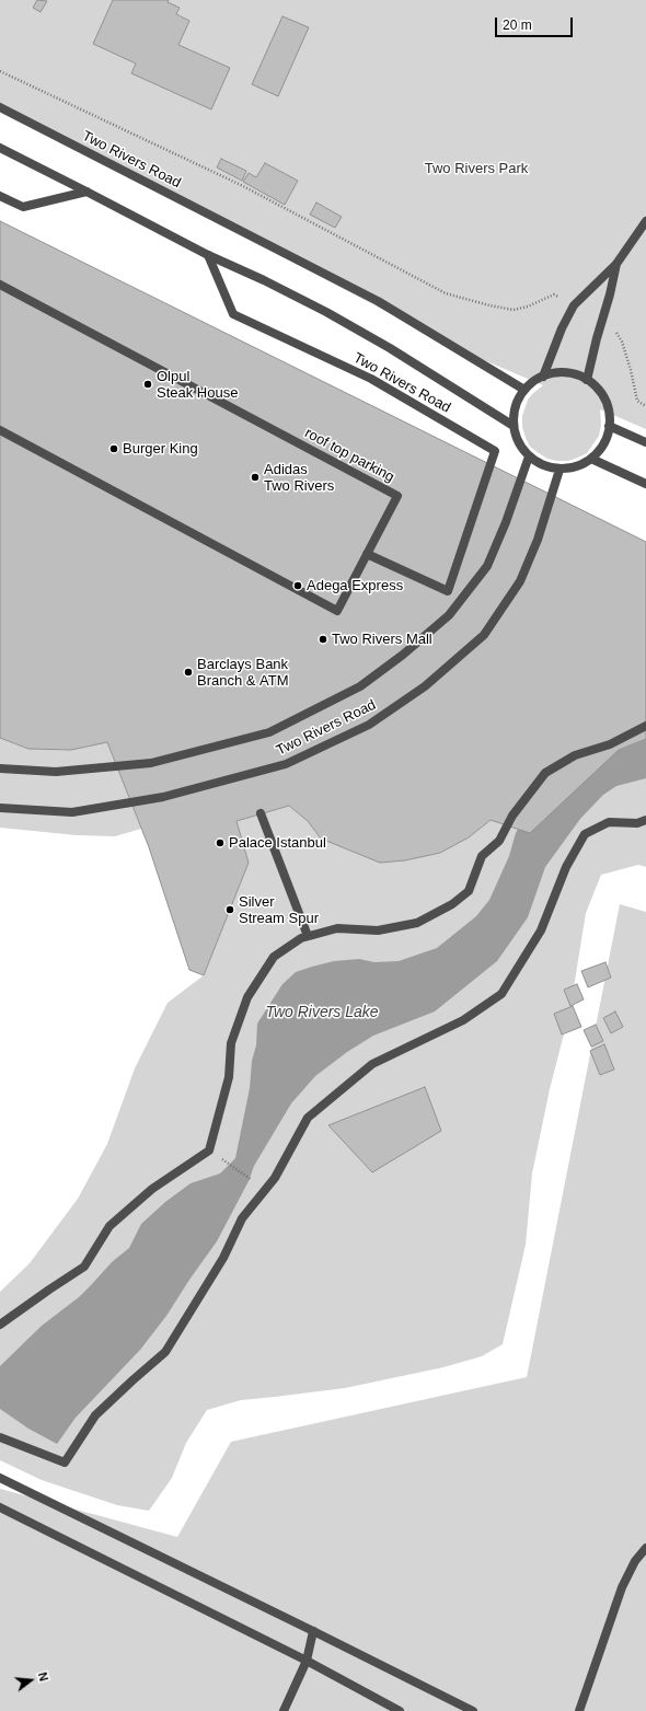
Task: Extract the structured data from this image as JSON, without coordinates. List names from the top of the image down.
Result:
{
  "streets": {
    "street": ["Two Rivers Road", "roof top parking"]
  },
  "crossings": [
    ["Two Rivers Road", "roof top parking"]
  ],
  "water": ["Two Rivers Lake"],
  "parks": ["Two Rivers Park"],
  "places": [
    "Olpul Steak House",
    "Burger King",
    "Adidas Two Rivers",
    "Adega Express",
    "Two Rivers Mall",
    "Barclays Bank Branch & ATM",
    "Palace Istanbul",
    "Silver Stream Spur"
  ],
  "scale_bar": "20 m",
  "north": "right"
}
